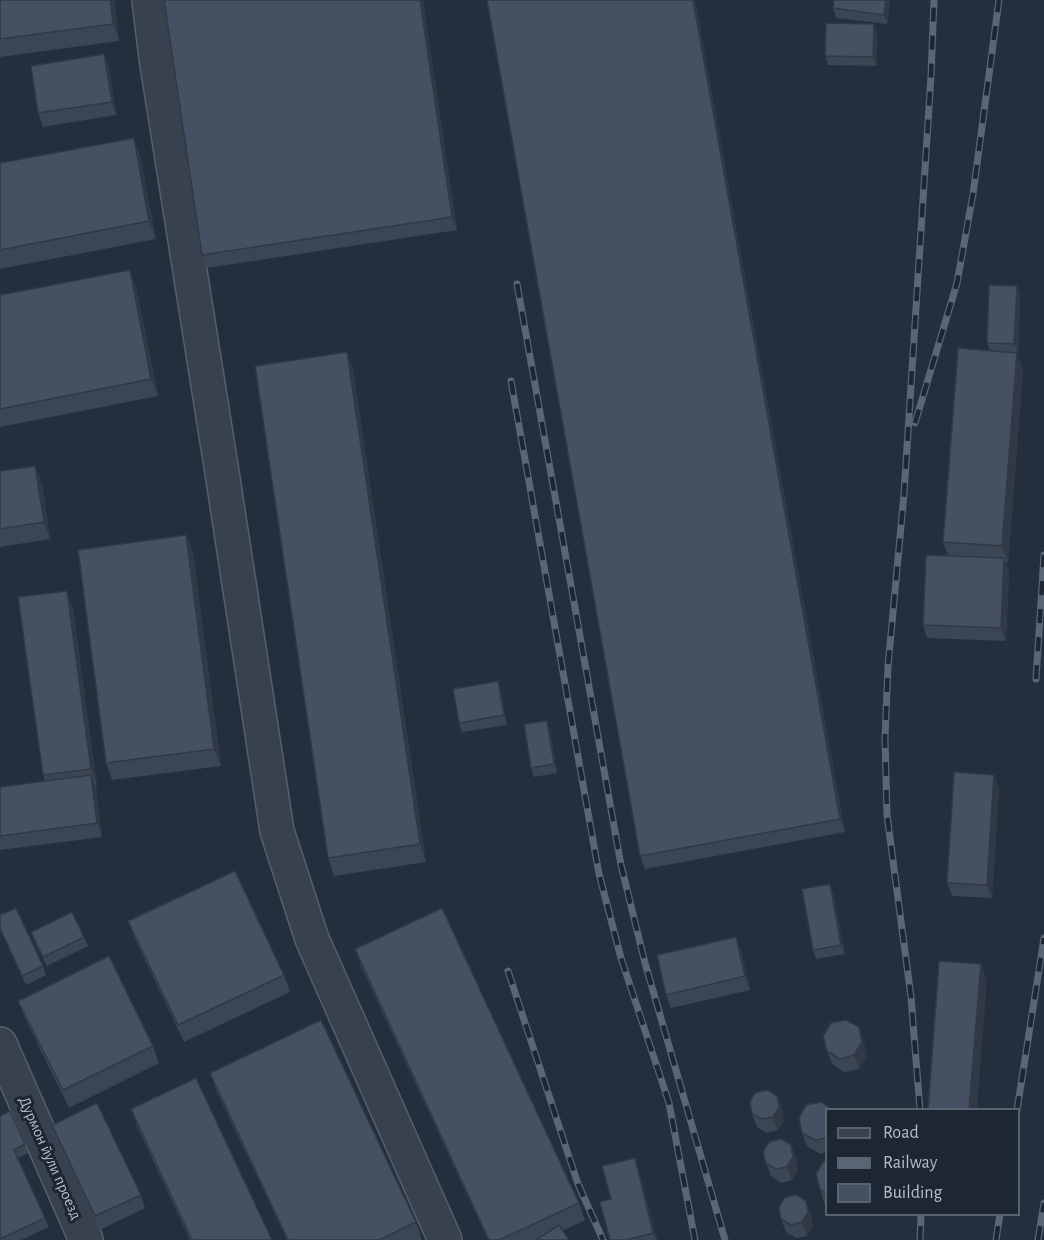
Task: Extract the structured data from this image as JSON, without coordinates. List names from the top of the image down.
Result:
{
  "streets": {
    "street": ["Дурмон йули проезд"]
  },
  "legend": ["Road", "Railway", "Building"]
}
